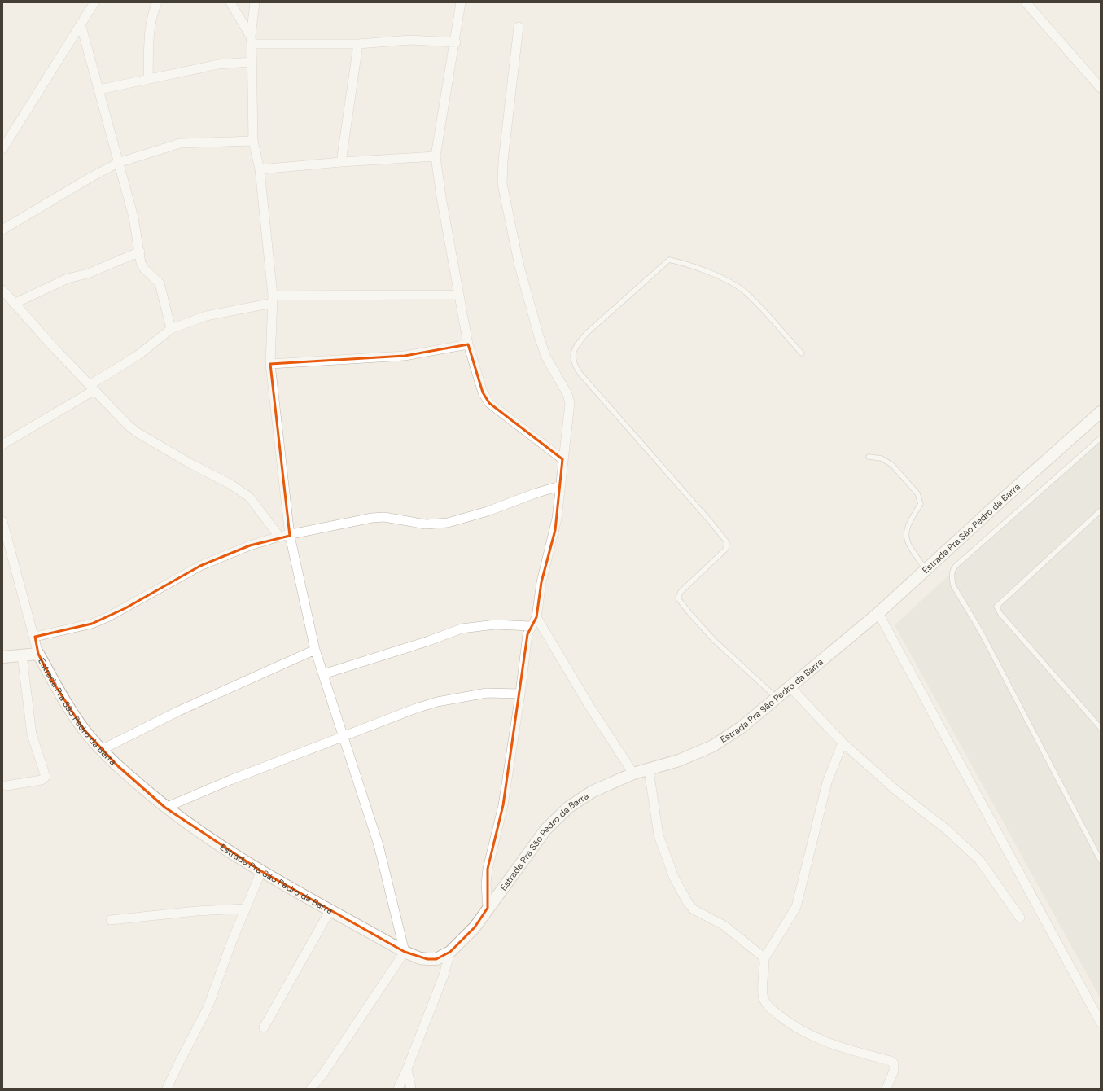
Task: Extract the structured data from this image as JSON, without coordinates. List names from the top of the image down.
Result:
{
  "streets": {
    "street": ["Estrada Pra São Pedro da Barra"]
  }
}
